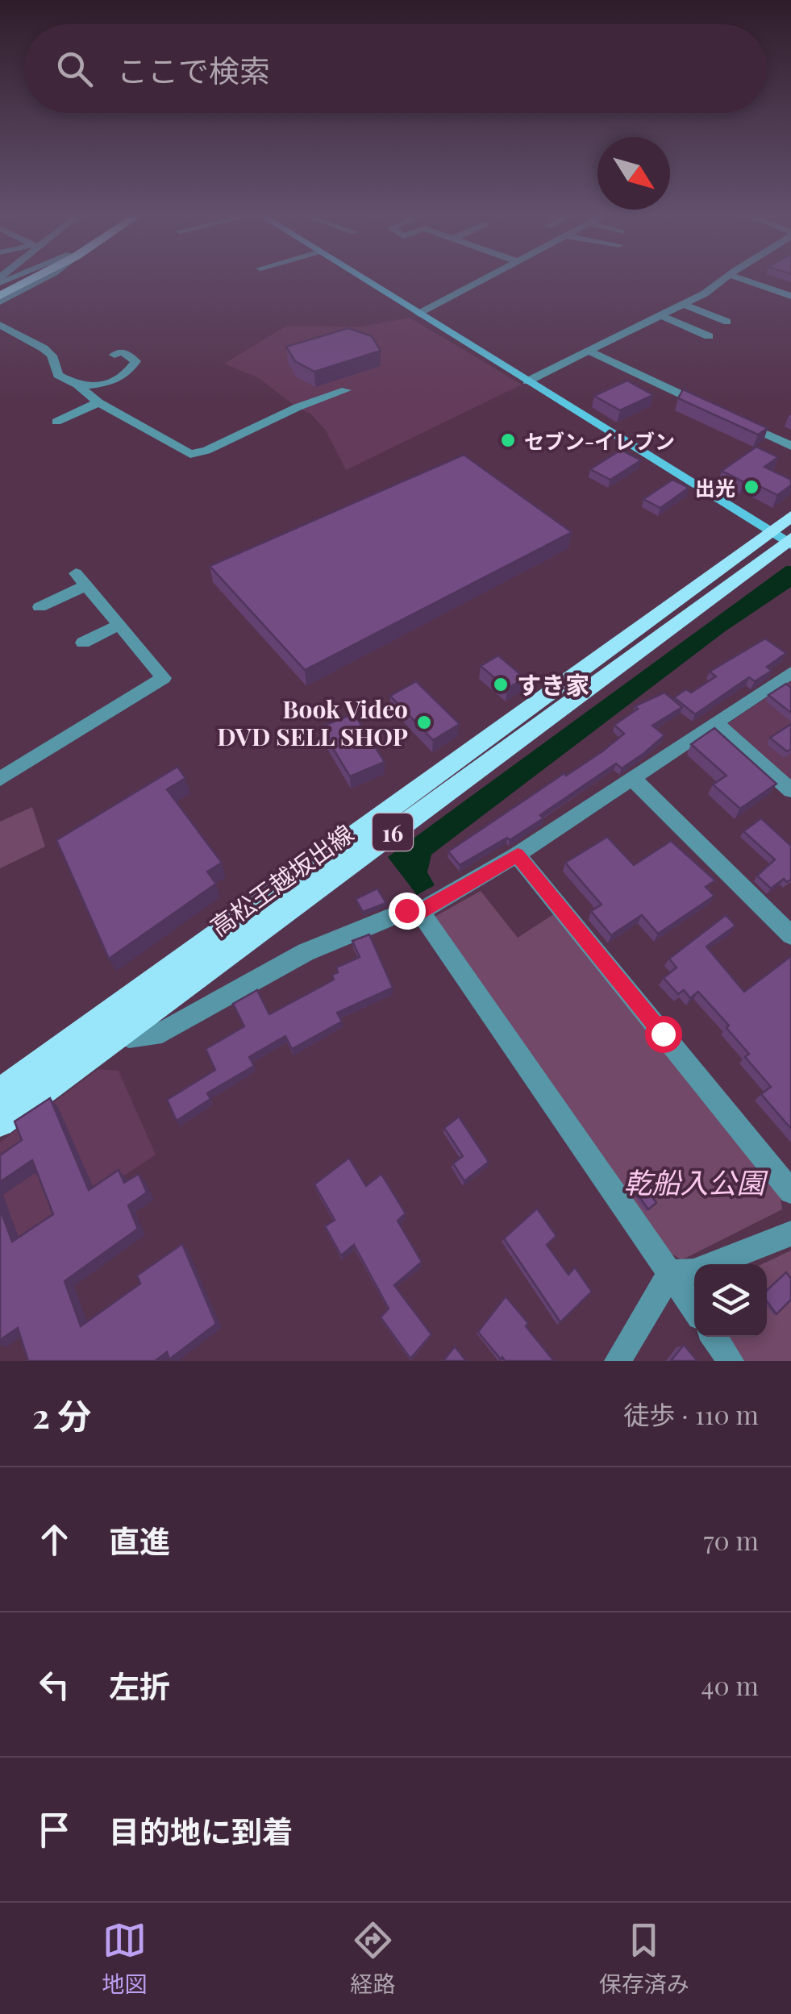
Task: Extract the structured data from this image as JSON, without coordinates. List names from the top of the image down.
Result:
{
  "streets": {
    "main road": ["16", "高松王越坂出線"]
  },
  "parks": ["乾船入公園"],
  "places": [
    "セブン-イレブン",
    "出光",
    "すき家",
    "Book Video DVD SELL SHOP"
  ],
  "north": "bottom right",
  "page": {
    "search": "ここで検索",
    "heading": ["2 分", "徒歩 · 110 m"],
    "list": [
      ["直進", "70 m"],
      ["左折", "40 m"],
      "目的地に到着"
    ],
    "nav": ["地図", "経路", "保存済み"]
  }
}
